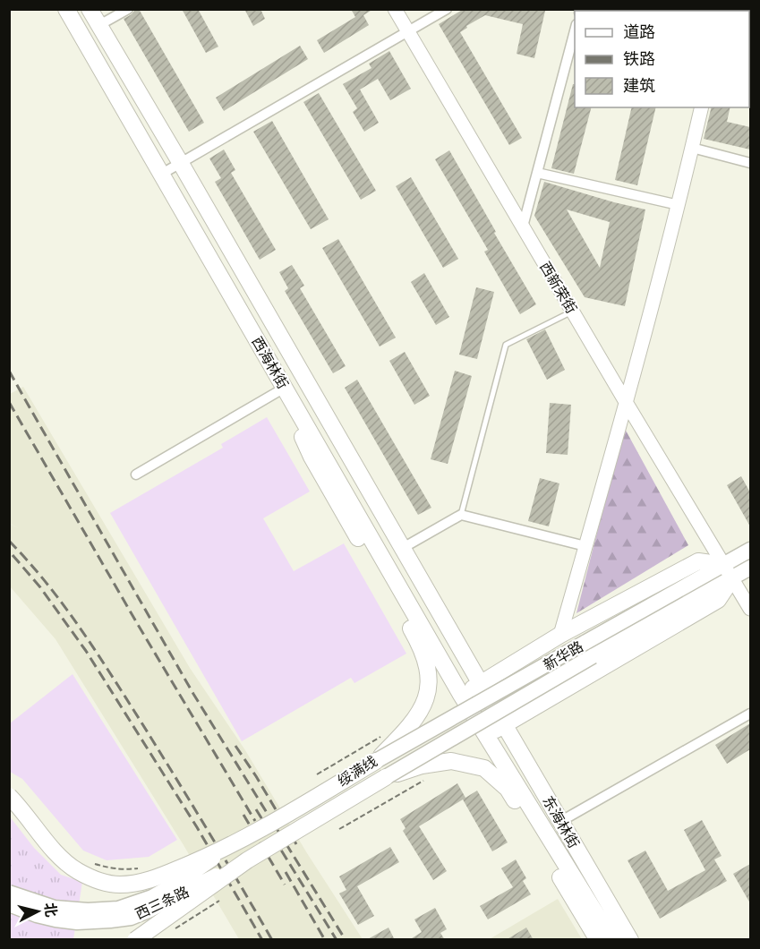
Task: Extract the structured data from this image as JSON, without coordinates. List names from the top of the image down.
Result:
{
  "streets": {
    "highway": ["西海林街", "绥满线", "东海林街"],
    "main road": ["新华路", "西三条路"],
    "street": ["西新荣街"]
  },
  "crossings": [
    ["西新荣街", "新华路"],
    ["西海林街", "绥满线"],
    ["西海林街", "东海林街"],
    ["新华路", "绥满线"],
    ["绥满线", "西三条路"]
  ],
  "legend": ["道路", "铁路", "建筑"],
  "north": "right"
}
